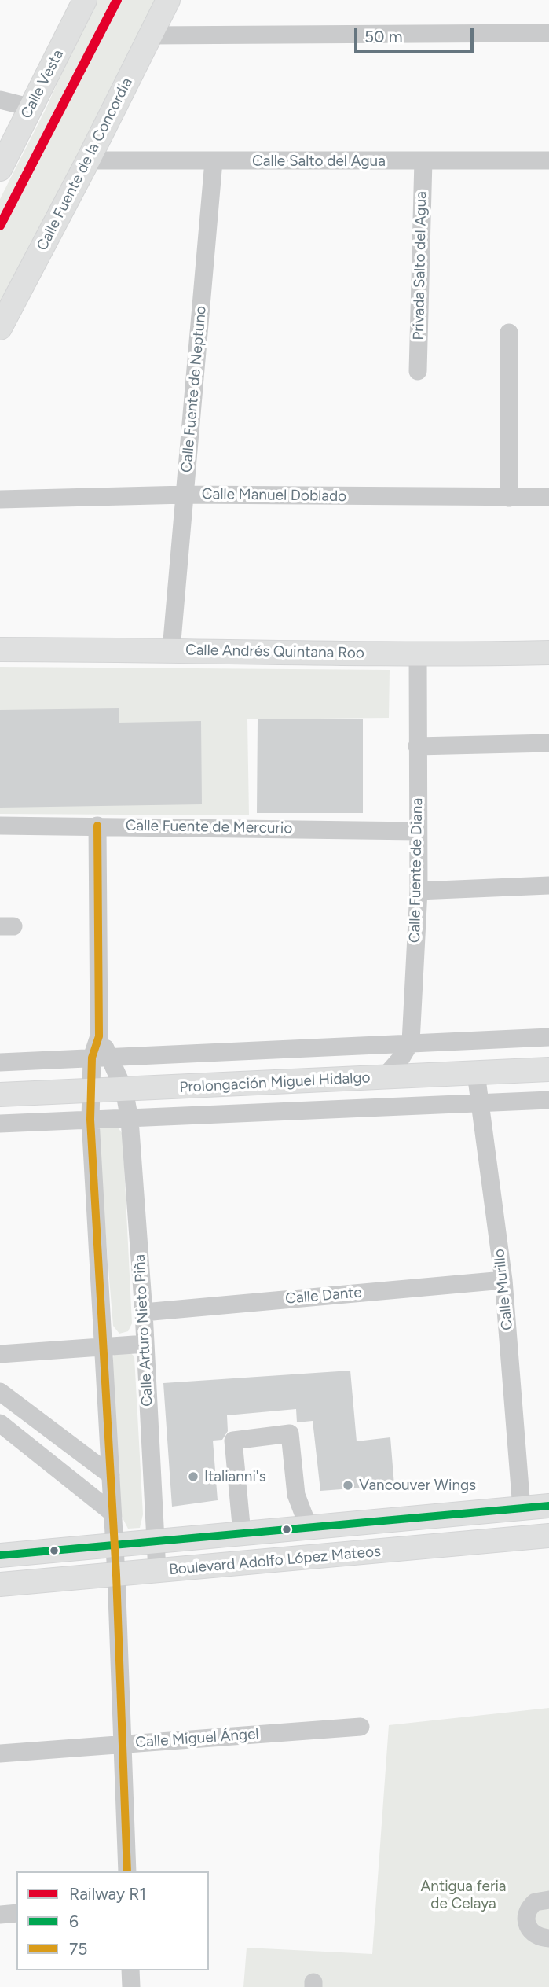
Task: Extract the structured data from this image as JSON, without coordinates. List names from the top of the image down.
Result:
{
  "streets": {
    "main road": [
      "Calle Vesta",
      "Calle Fuente de la Concordia",
      "Calle Andrés Quintana Roo",
      "Prolongación Miguel Hidalgo",
      "Boulevard Adolfo López Mateos"
    ],
    "street": [
      "Calle Salto del Agua",
      "Privada Salto del Agua",
      "Calle Fuente de Neptuno",
      "Calle Manuel Doblado",
      "Calle Fuente de Mercurio",
      "Calle Fuente de Diana",
      "Calle Murillo",
      "Calle Dante",
      "Calle Arturo Nieto Piña",
      "Calle Miguel Ángel"
    ]
  },
  "crossings": [
    ["Calle Salto del Agua", "Calle Fuente de la Concordia"],
    ["Calle Salto del Agua", "Privada Salto del Agua"],
    ["Calle Salto del Agua", "Calle Fuente de Neptuno"],
    ["Calle Fuente de Neptuno", "Calle Manuel Doblado"],
    ["Calle Fuente de Neptuno", "Calle Andrés Quintana Roo"],
    ["Calle Andrés Quintana Roo", "Calle Fuente de Diana"],
    ["Calle Fuente de Mercurio", "Calle Fuente de Diana"],
    ["Calle Fuente de Mercurio", "Calle Arturo Nieto Piña"],
    ["Prolongación Miguel Hidalgo", "Calle Murillo"],
    ["Prolongación Miguel Hidalgo", "Calle Arturo Nieto Piña"],
    ["Calle Murillo", "Calle Dante"],
    ["Calle Murillo", "Boulevard Adolfo López Mateos"],
    ["Calle Dante", "Calle Arturo Nieto Piña"],
    ["Calle Arturo Nieto Piña", "Boulevard Adolfo López Mateos"]
  ],
  "parks": ["Antigua feria de Celaya"],
  "places": ["Italianni's", "Vancouver Wings"],
  "lines": ["rail line R1", "transit line 75", "transit line 6"],
  "legend": ["Railway R1", "6", "75"],
  "scale_bar": "50 m"
}
